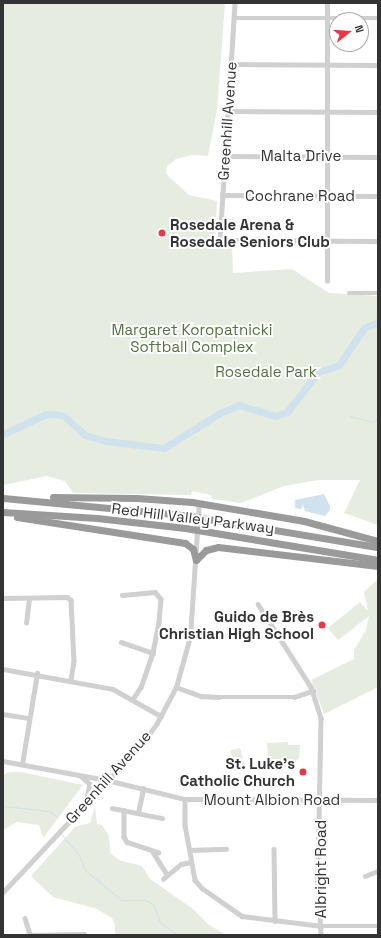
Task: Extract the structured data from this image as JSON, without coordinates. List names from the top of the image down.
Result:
{
  "streets": {
    "highway": ["Red Hill Valley Parkway"],
    "street": [
      "Greenhill Avenue",
      "Malta Drive",
      "Cochrane Road",
      "Mount Albion Road",
      "Albright Road"
    ]
  },
  "crossings": [
    ["Greenhill Avenue", "Malta Drive"],
    ["Greenhill Avenue", "Cochrane Road"],
    ["Greenhill Avenue", "Mount Albion Road"],
    ["Mount Albion Road", "Albright Road"]
  ],
  "parks": ["Margaret Koropatnicki Softball Complex", "Rosedale Park"],
  "places": ["Rosedale Arena & Rosedale Seniors Club", "Guido de Brès Christian High School", "St. Luke's Catholic Church"],
  "north": "right"
}
